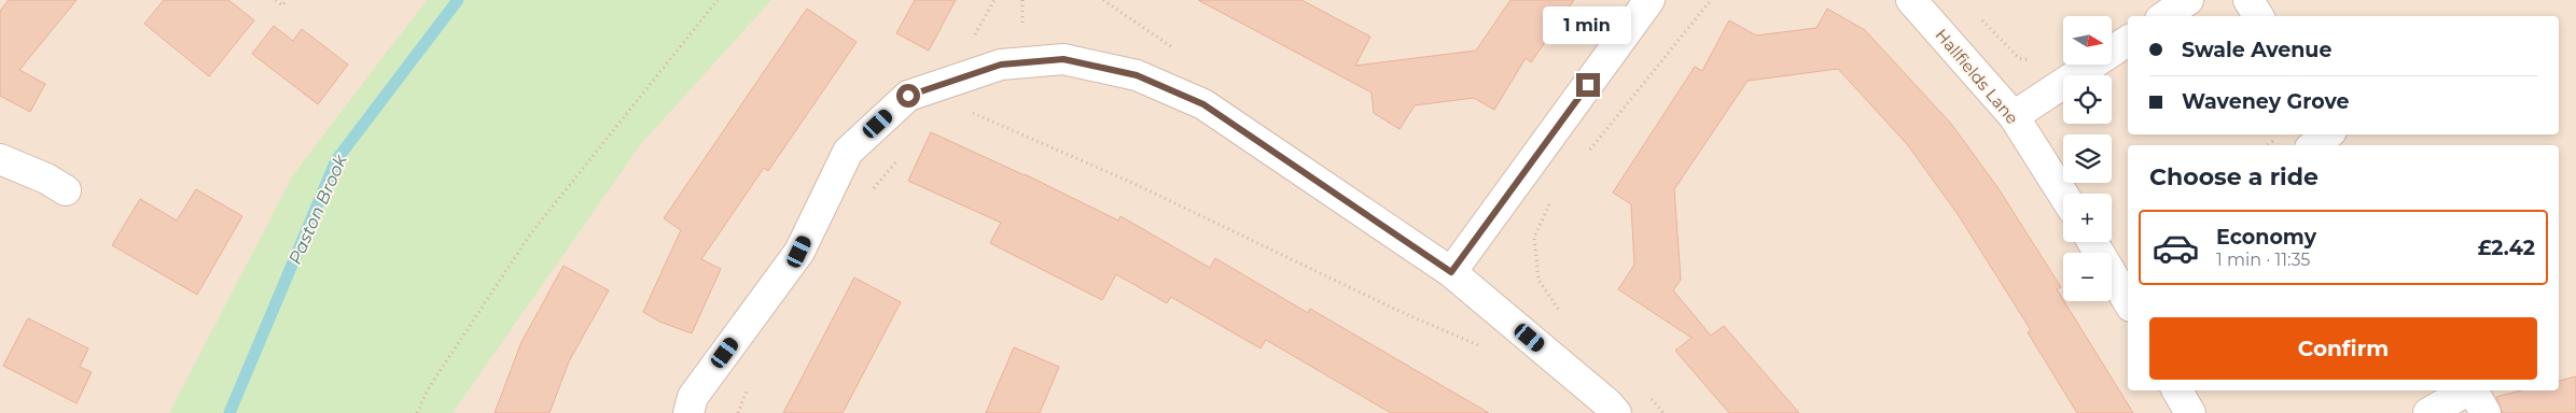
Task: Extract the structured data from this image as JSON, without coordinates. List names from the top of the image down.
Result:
{
  "streets": {
    "street": ["Hallfields Lane"]
  },
  "water": ["Paston Brook"],
  "north": "right",
  "page": {
    "bubble": "1 min",
    "map_buttons": ["+", "−"],
    "banner": ["Swale Avenue", "Waveney Grove"],
    "heading": "Choose a ride",
    "list": [
      {
        "name": "Economy",
        "note": "1 min · 11:35",
        "value": "£2.42"
      }
    ],
    "buttons": "Confirm"
  }
}
